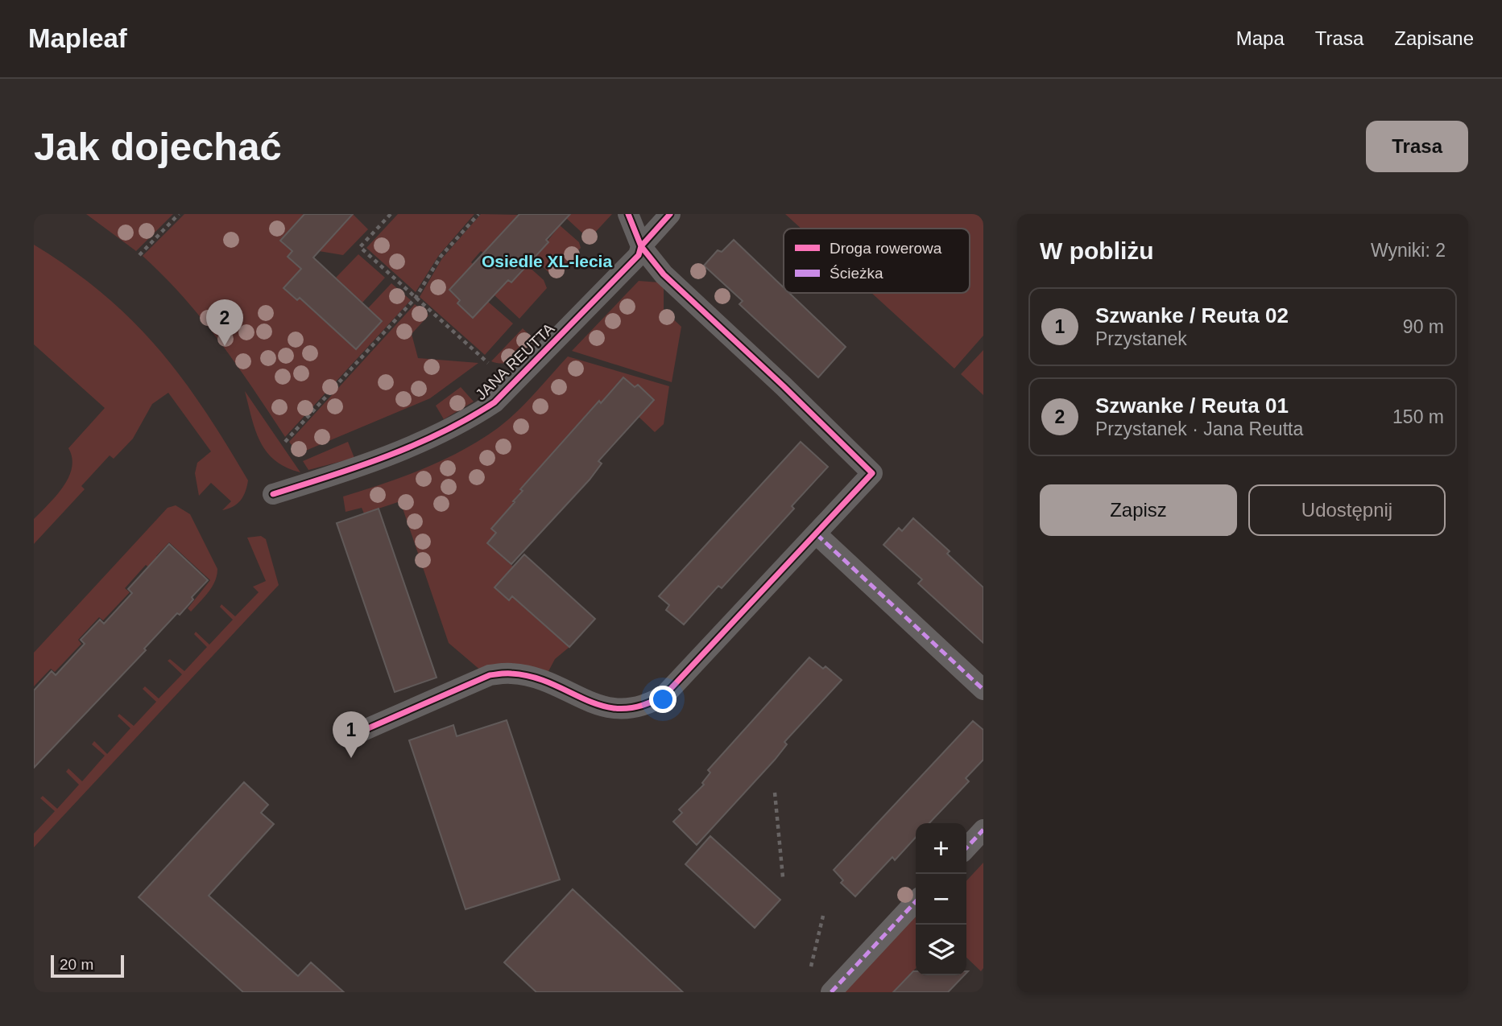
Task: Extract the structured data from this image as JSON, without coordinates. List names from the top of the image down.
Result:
{
  "streets": {
    "street": ["JANA REUTTA"]
  },
  "districts": ["Osiedle XL-lecia"],
  "legend": ["Droga rowerowa", "Ścieżka"],
  "scale_bar": "20 m",
  "page": {
    "header": "Mapleaf",
    "nav": ["Mapa", "Trasa", "Zapisane"],
    "buttons": [
      "Trasa",
      ["Zapisz", "Udostępnij"]
    ],
    "title": "Jak dojechać",
    "heading": ["W pobliżu", "Wyniki: 2"],
    "list": [
      {
        "mark": "1",
        "name": "Szwanke / Reuta 02",
        "note": "Przystanek",
        "value": "90 m"
      },
      {
        "mark": "2",
        "name": "Szwanke / Reuta 01",
        "note": "Przystanek · Jana Reutta",
        "value": "150 m"
      }
    ],
    "pins": ["2", "1"],
    "map_buttons": ["+", "−"],
    "scale": "20 m"
  }
}
